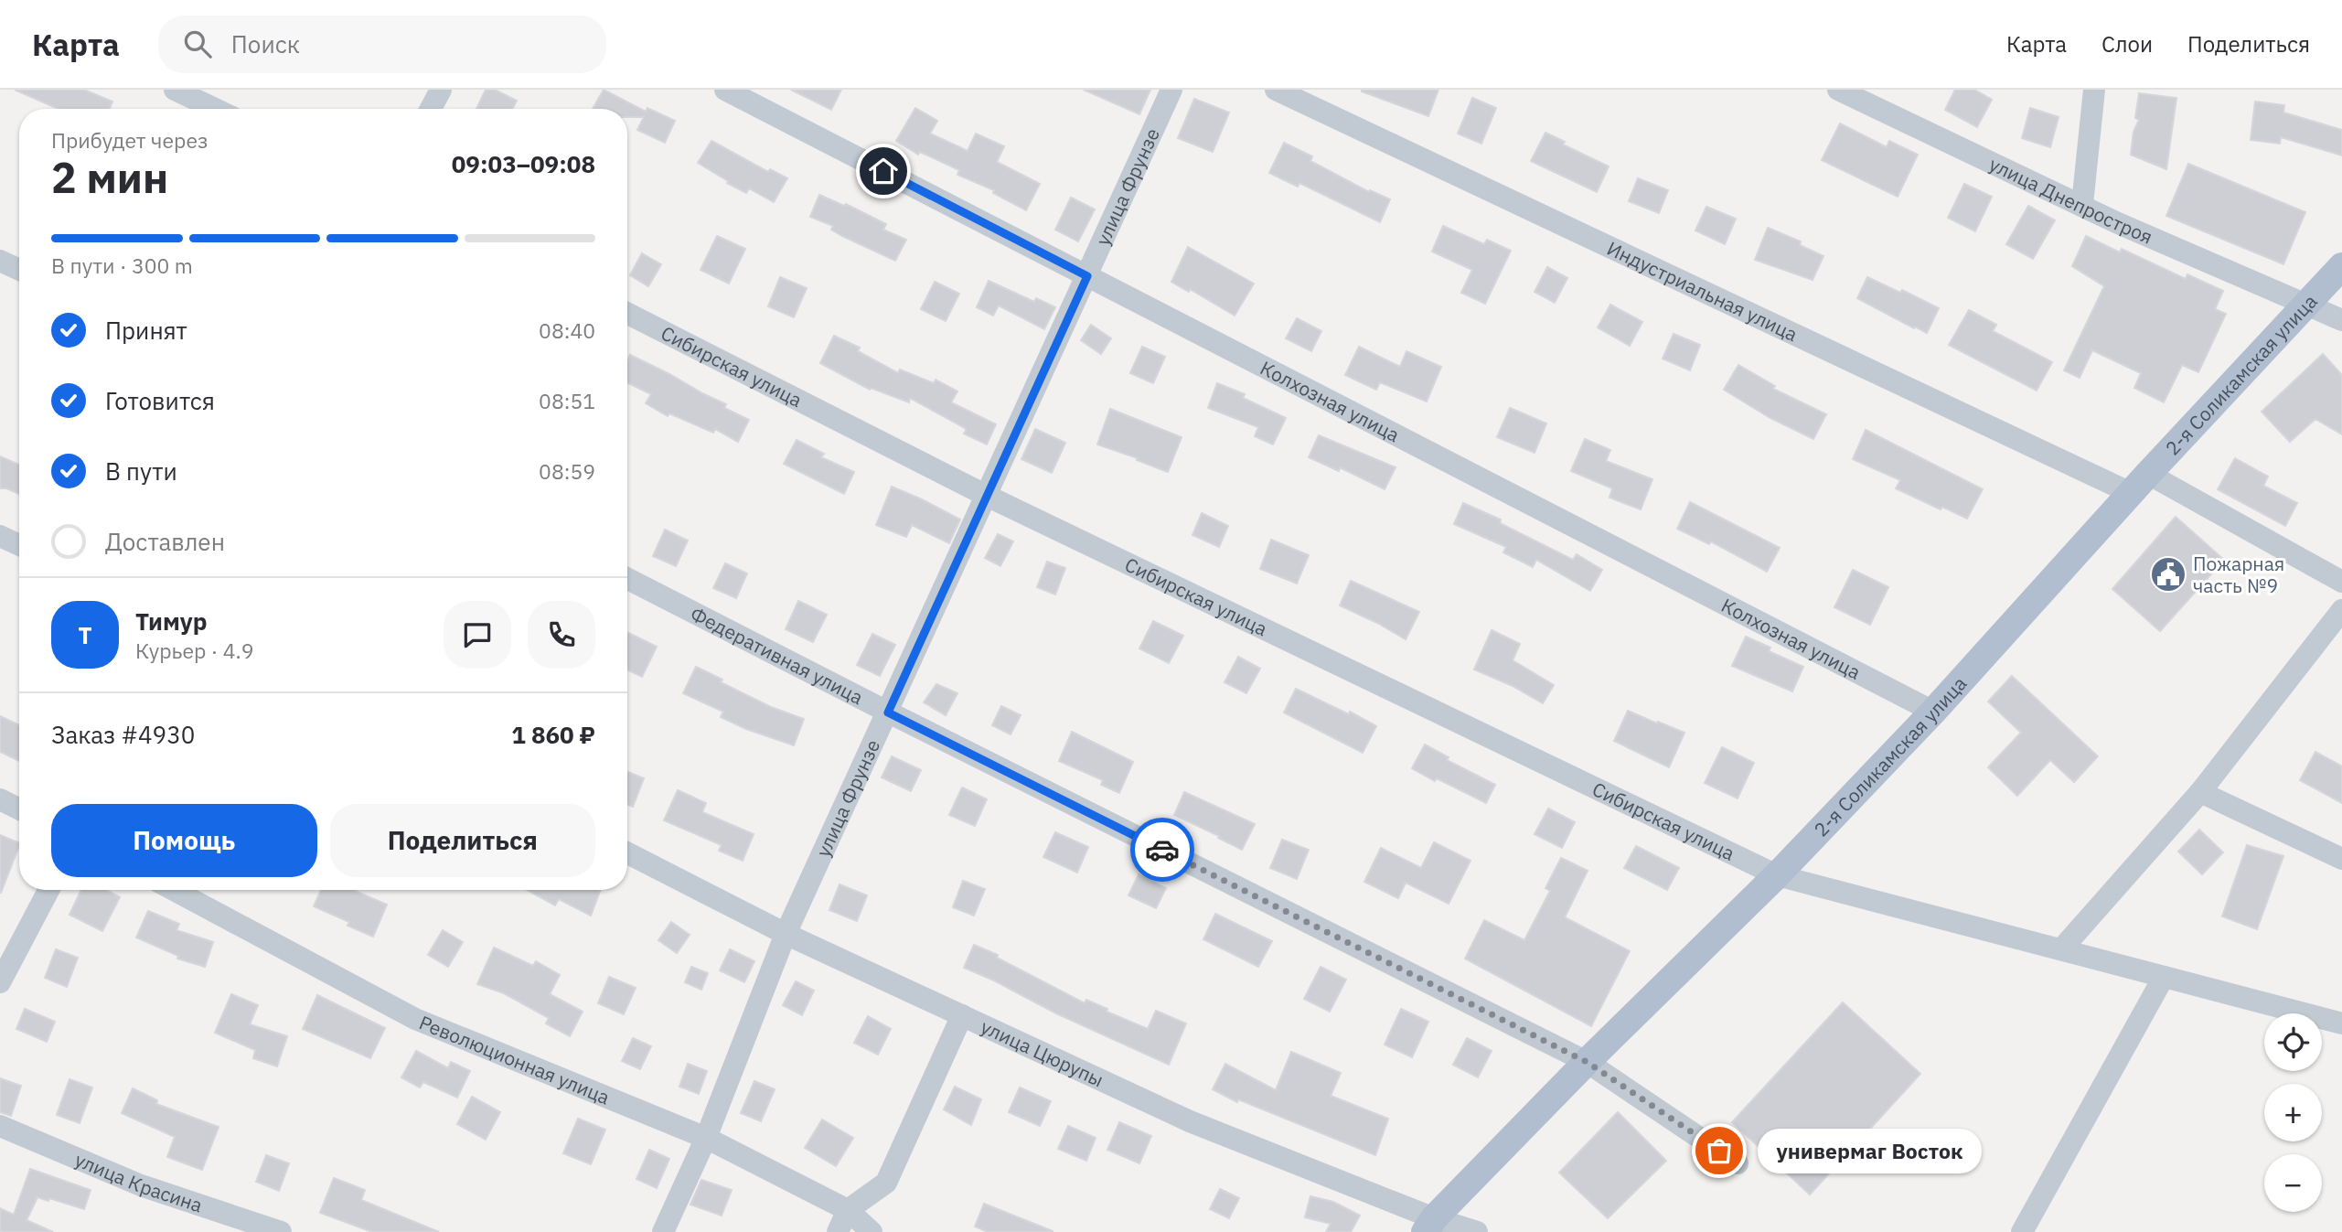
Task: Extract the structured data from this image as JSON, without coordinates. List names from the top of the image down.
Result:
{
  "streets": {
    "main road": ["2-я Соликамская улица"],
    "street": [
      "улица Фрунзе",
      "улица Днепростроя",
      "Индустриальная улица",
      "Сибирская улица",
      "Колхозная улица",
      "Федеративная улица",
      "улица Цюрупы",
      "Революционная улица",
      "улица Красина"
    ]
  },
  "crossings": [
    ["улица Фрунзе", "Сибирская улица"],
    ["улица Фрунзе", "Колхозная улица"],
    ["улица Фрунзе", "Федеративная улица"],
    ["улица Фрунзе", "улица Цюрупы"],
    ["улица Фрунзе", "Революционная улица"],
    ["улица Днепростроя", "2-я Соликамская улица"],
    ["Индустриальная улица", "2-я Соликамская улица"],
    ["Сибирская улица", "2-я Соликамская улица"],
    ["2-я Соликамская улица", "Колхозная улица"],
    ["2-я Соликамская улица", "Федеративная улица"],
    ["2-я Соликамская улица", "улица Цюрупы"]
  ],
  "places": {
    "public building": ["Пожарная часть №9"],
    "other": ["универмаг Восток"]
  },
  "page": {
    "header": "Карта",
    "search": "Поиск",
    "nav": ["Карта", "Слои", "Поделиться"],
    "heading": ["2 мин", "Прибудет через", "09:03–09:08"],
    "panel": [
      "Тимур",
      "Курьер · 4.9",
      "Заказ #4930",
      "1 860 ₽"
    ],
    "bar": "В пути · 300 m",
    "list": [
      ["Принят", "08:40"],
      ["Готовится", "08:51"],
      ["В пути", "08:59"],
      "Доставлен"
    ],
    "round": "Т",
    "buttons": ["Помощь", "Поделиться"],
    "map_buttons": ["+", "−"],
    "bubble": "универмаг Восток"
  }
}
